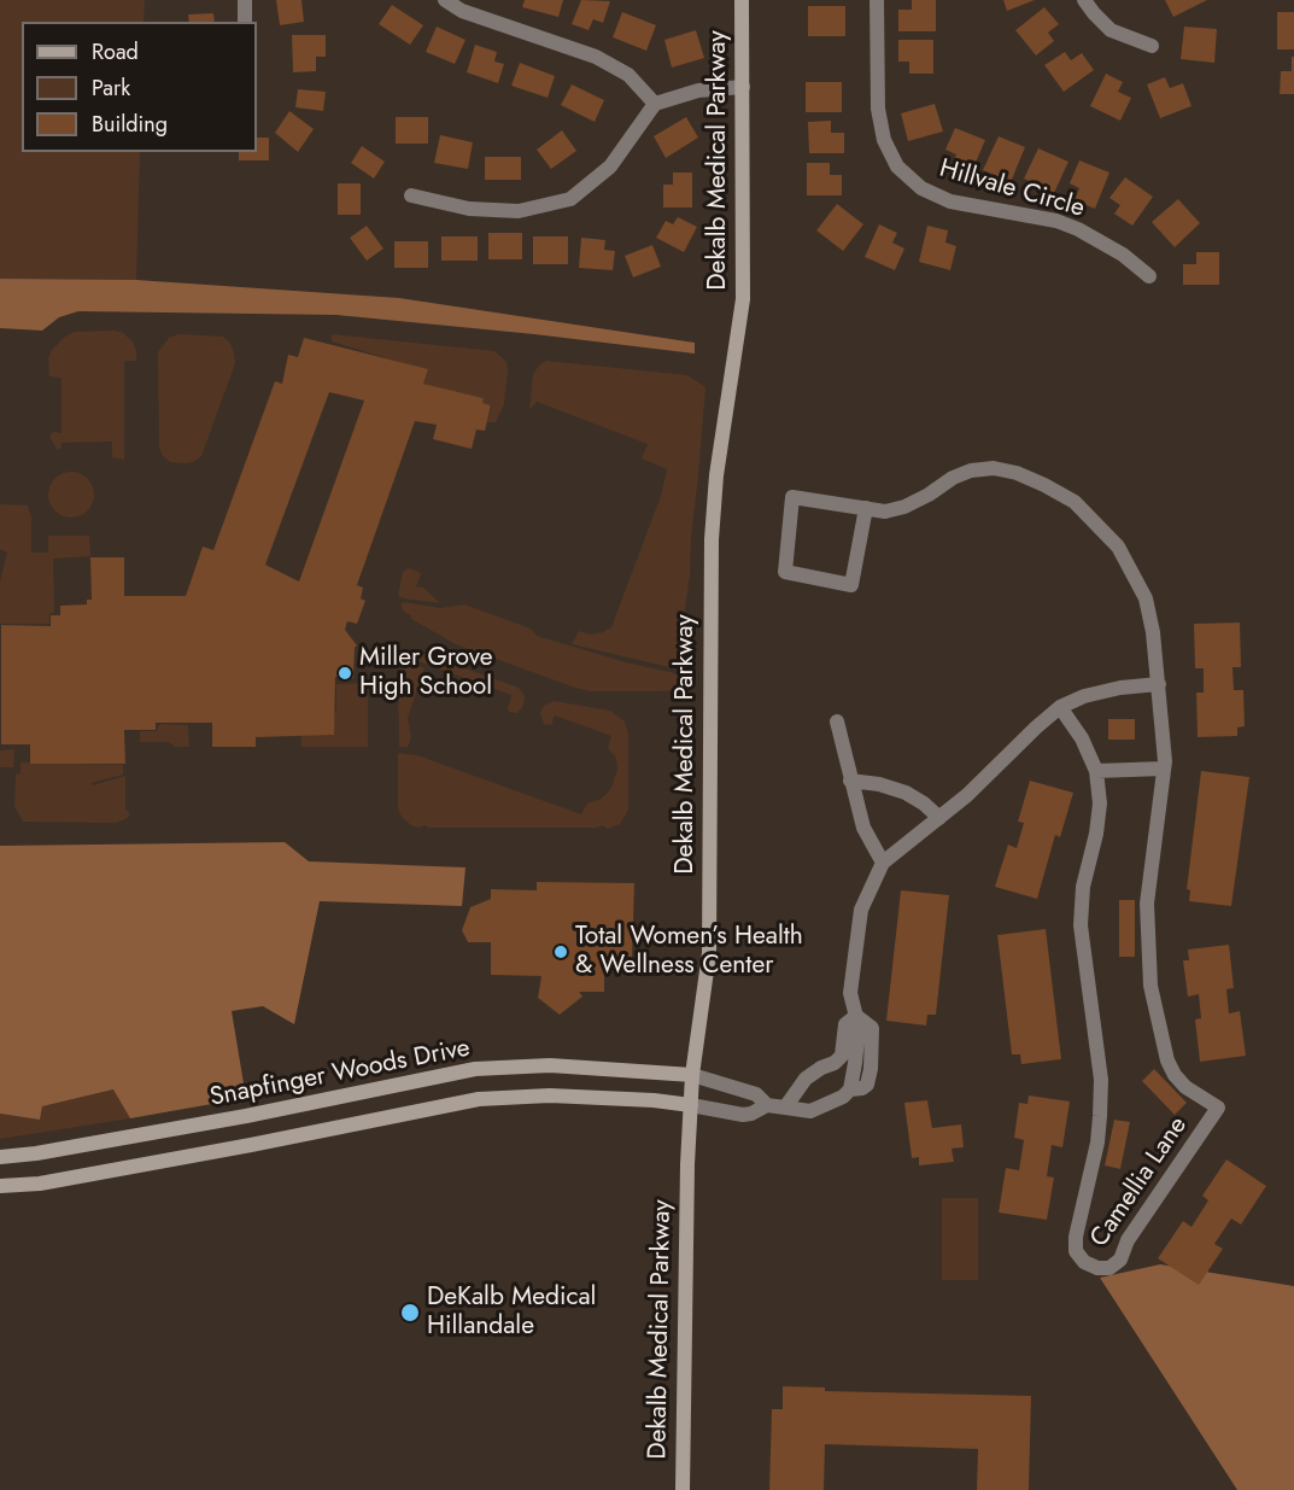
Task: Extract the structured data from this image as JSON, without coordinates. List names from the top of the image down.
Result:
{
  "streets": {
    "main road": ["Dekalb Medical Parkway", "Snapfinger Woods Drive"],
    "street": ["Hillvale Circle", "Camellia Lane"]
  },
  "crossings": [
    ["Dekalb Medical Parkway", "Snapfinger Woods Drive"]
  ],
  "places": ["Miller Grove High School", "Total Women’s Health & Wellness Center", "DeKalb Medical Hillandale"],
  "legend": ["Road", "Park", "Building"]
}
